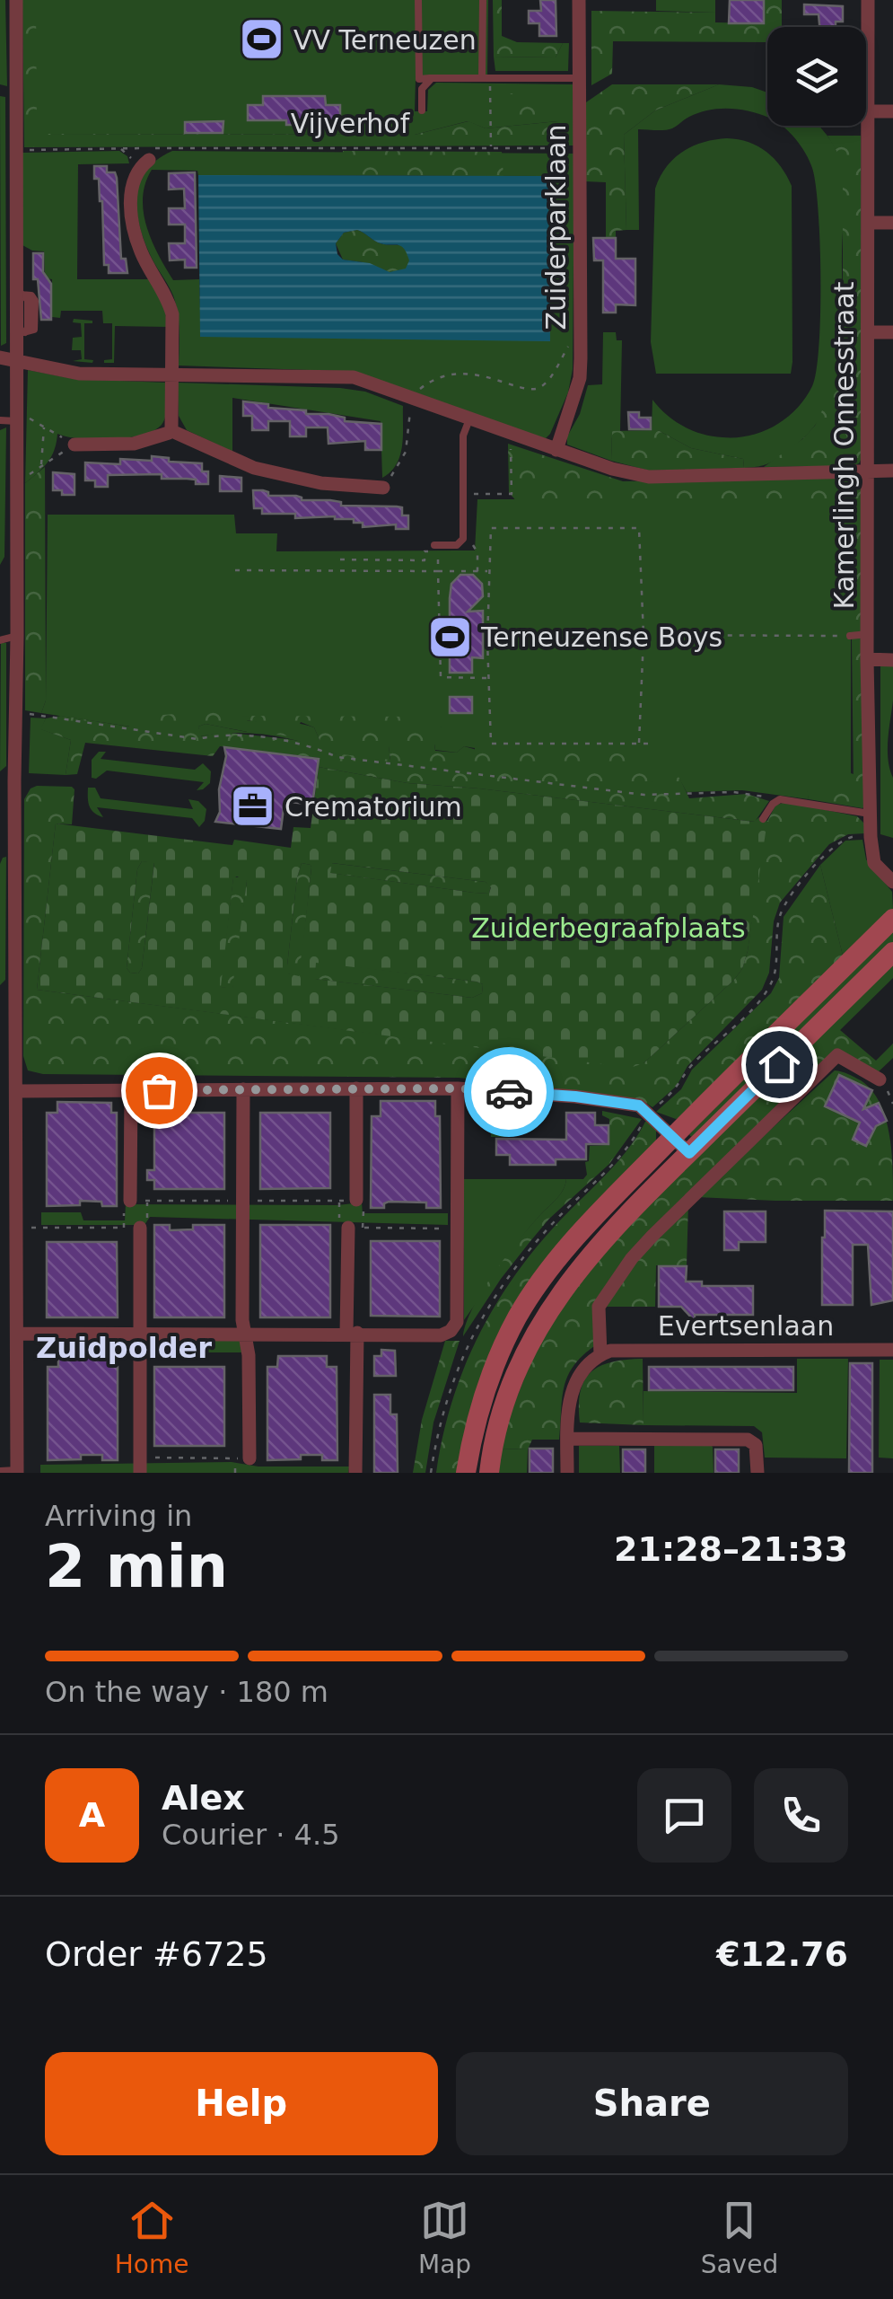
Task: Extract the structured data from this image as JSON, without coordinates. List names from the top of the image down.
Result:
{
  "streets": {
    "street": ["Zuiderparklaan", "Kamerlingh Onnesstraat", "Evertsenlaan"],
    "path": ["Vijverhof"]
  },
  "crossings": [
    ["Vijverhof", "Zuiderparklaan"]
  ],
  "districts": ["Zuidpolder"],
  "parks": ["Zuiderbegraafplaats"],
  "places": {
    "sports": ["VV Terneuzen", "Terneuzense Boys"],
    "office": ["Crematorium"]
  },
  "page": {
    "heading": ["2 min", "Arriving in", "21:28–21:33"],
    "panel": [
      "Alex",
      "Courier · 4.5",
      "Order #6725",
      "€12.76"
    ],
    "bar": "On the way · 180 m",
    "round": "A",
    "buttons": ["Help", "Share"],
    "tabs": ["Home", "Map", "Saved"]
  }
}
